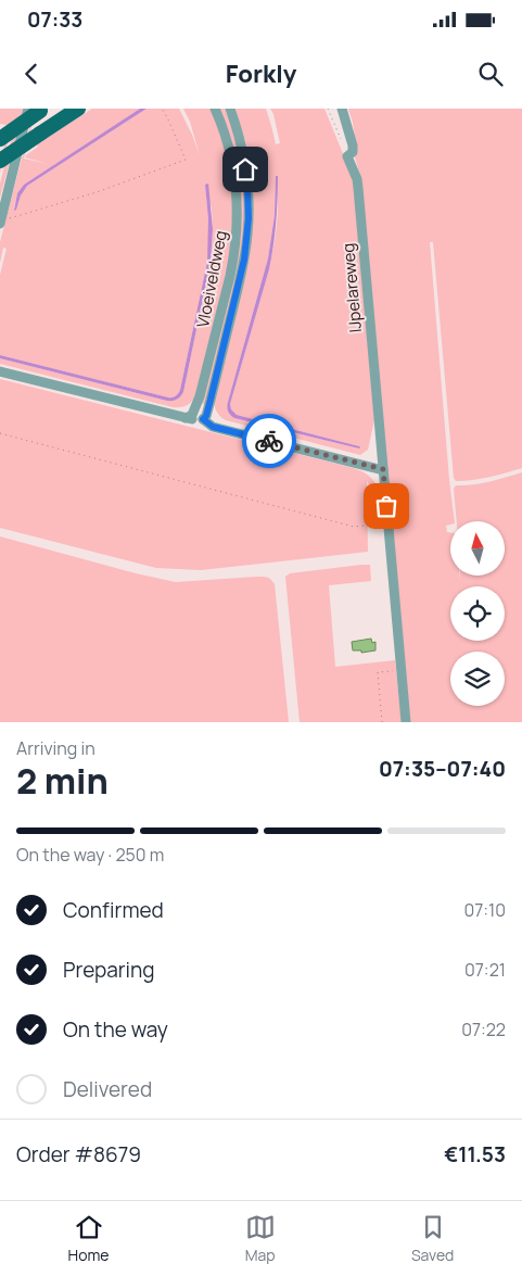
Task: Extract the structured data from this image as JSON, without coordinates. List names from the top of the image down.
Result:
{
  "streets": {
    "street": ["Vloeiveldweg", "IJpelareweg"]
  },
  "north": "top",
  "page": {
    "status": "07:33",
    "header": "Forkly",
    "heading": ["2 min", "Arriving in", "07:35–07:40"],
    "panel": ["Order #8679", "€11.53"],
    "bar": "On the way · 250 m",
    "list": [
      ["Confirmed", "07:10"],
      ["Preparing", "07:21"],
      ["On the way", "07:22"],
      "Delivered"
    ],
    "tabs": ["Home", "Map", "Saved"]
  }
}
